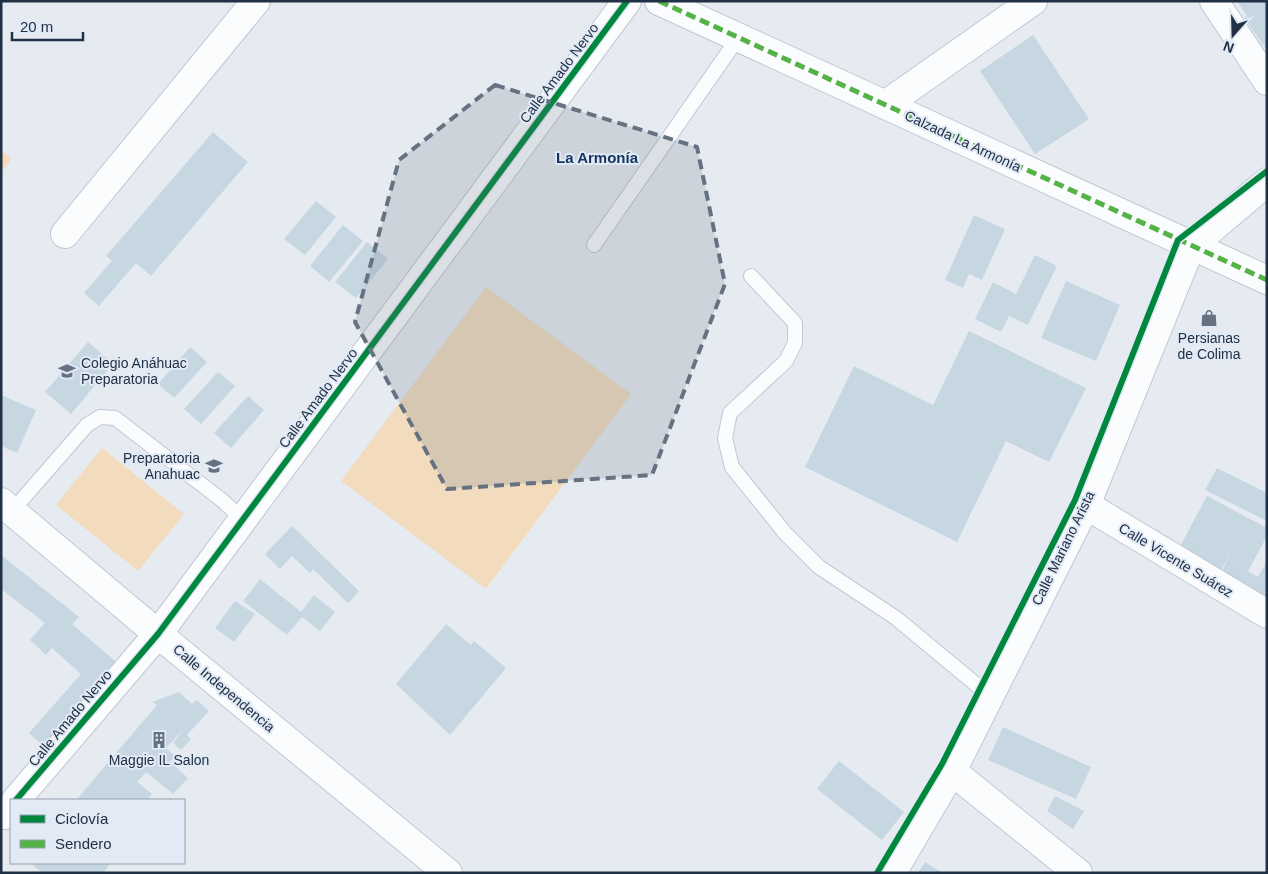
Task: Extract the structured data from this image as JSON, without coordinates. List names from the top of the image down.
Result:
{
  "streets": {
    "street": [
      "Calle Amado Nervo",
      "Calzada La Armonía",
      "Calle Mariano Arista",
      "Calle Vicente Suárez",
      "Calle Independencia"
    ]
  },
  "crossings": [
    ["Calle Amado Nervo", "Calle Independencia"],
    ["Calzada La Armonía", "Calle Mariano Arista"],
    ["Calle Mariano Arista", "Calle Vicente Suárez"]
  ],
  "districts": ["La Armonía"],
  "places": {
    "shop": ["Persianas de Colima"],
    "school or university": ["Colegio Anáhuac Preparatoria", "Preparatoria Anahuac"],
    "building": ["Maggie IL Salon"]
  },
  "legend": ["Ciclovía", "Sendero"],
  "scale_bar": "20 m",
  "north": "bottom"
}
